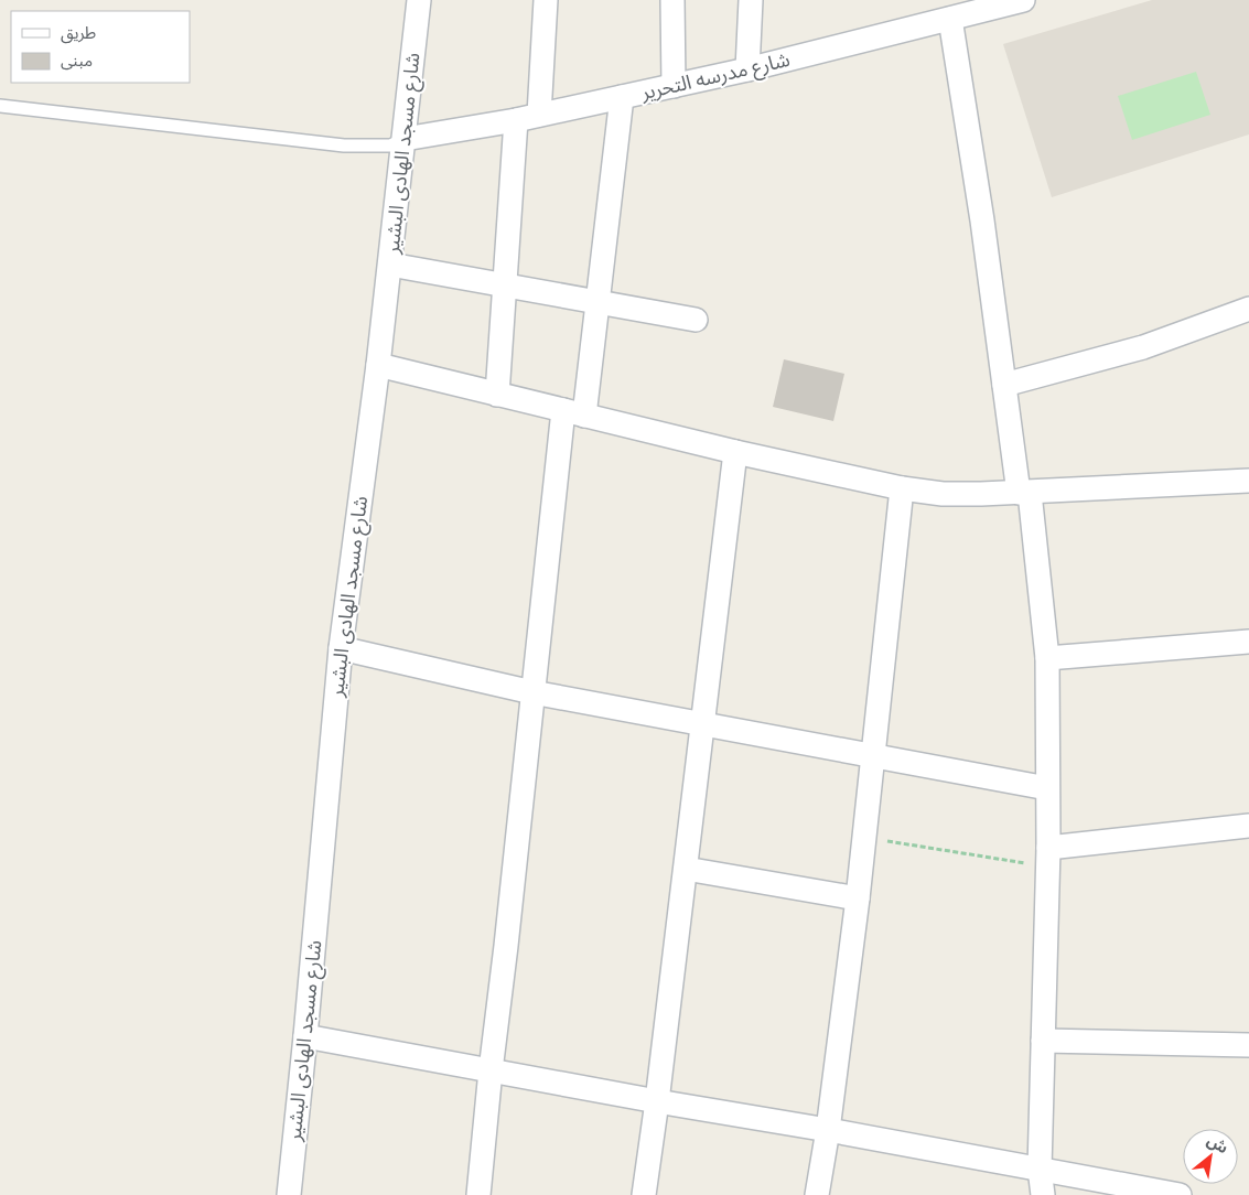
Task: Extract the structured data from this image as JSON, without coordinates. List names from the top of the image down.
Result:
{
  "streets": {
    "street": ["شارع مدرسه التحرير", "شارع مسجد الهادى البشير"]
  },
  "crossings": [
    ["شارع مدرسه التحرير", "شارع مسجد الهادى البشير"]
  ],
  "legend": ["طريق", "مبنى"],
  "north": "top right"
}
